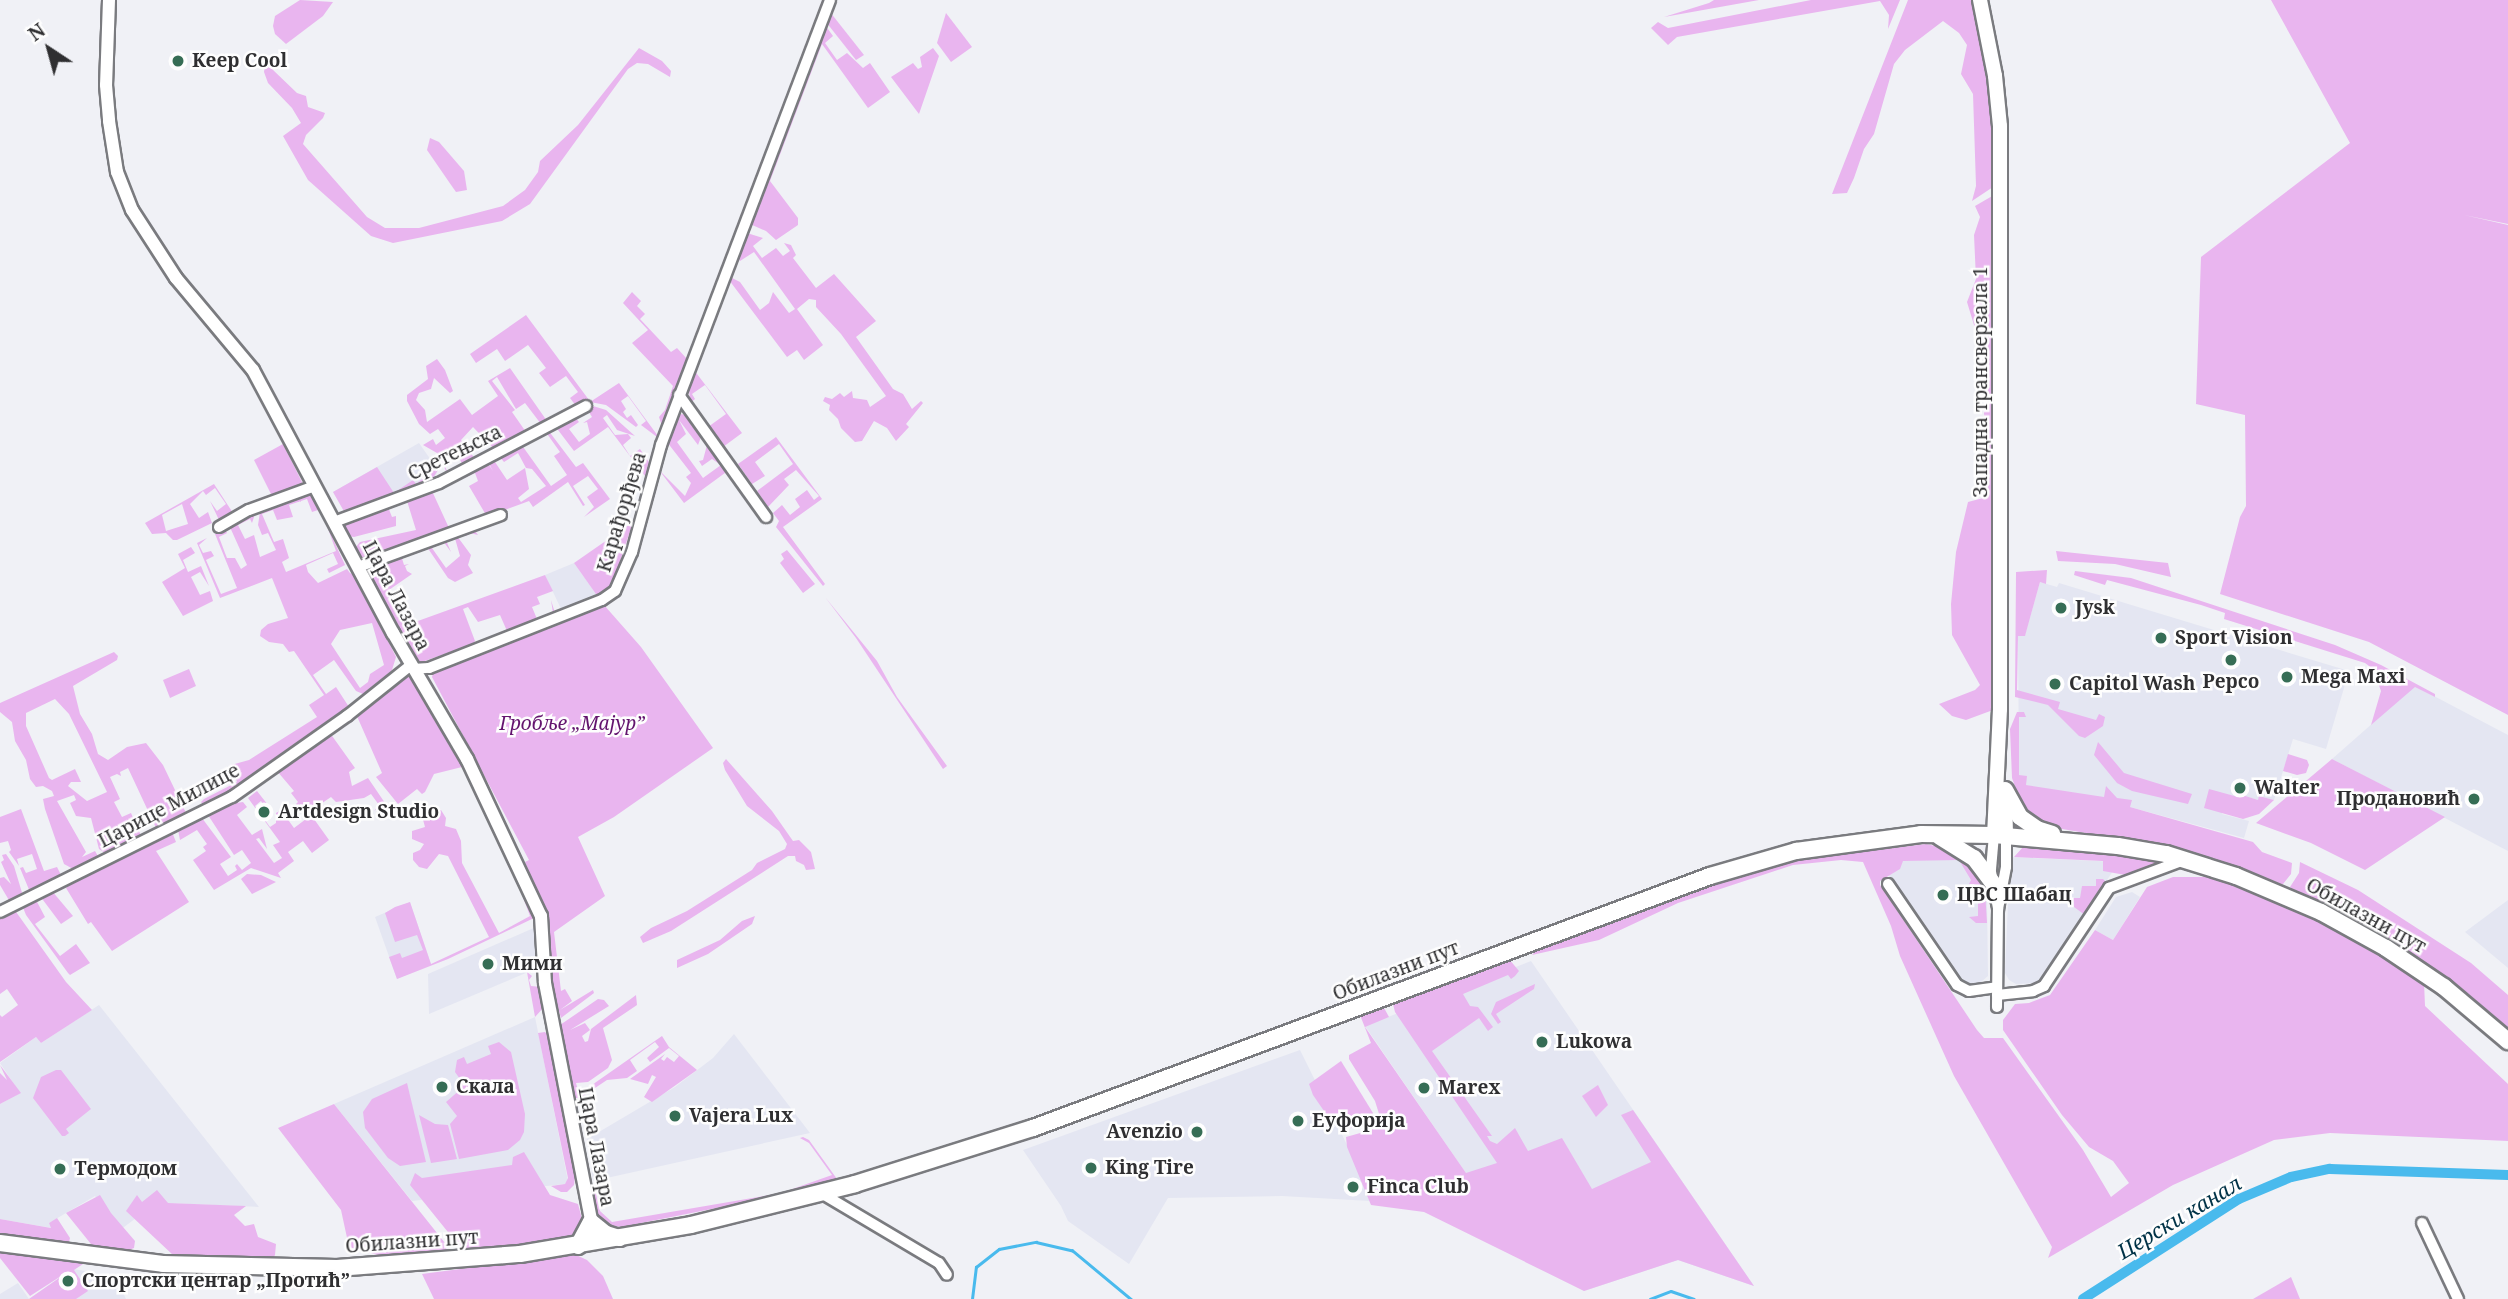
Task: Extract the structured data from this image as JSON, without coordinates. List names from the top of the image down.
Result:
{
  "streets": {
    "main road": ["Западна трансверзала 1", "Обилазни пут"],
    "street": [
      "Сретењска",
      "Карађорђева",
      "Цара Лазара",
      "Царице Милице"
    ]
  },
  "crossings": [
    ["Западна трансверзала 1", "Обилазни пут"],
    ["Сретењска", "Цара Лазара"],
    ["Карађорђева", "Цара Лазара"],
    ["Карађорђева", "Царице Милице"],
    ["Цара Лазара", "Царице Милице"],
    ["Цара Лазара", "Обилазни пут"]
  ],
  "water": ["Церски канал"],
  "parks": ["Гробље „Мајур”"],
  "places": [
    "Keep Cool",
    "Jysk",
    "Sport Vision",
    "Pepco",
    "Mega Maxi",
    "Capitol Wash",
    "Walter",
    "Продановић",
    "Artdesign Studio",
    "ЦВС Шабац",
    "Мими",
    "Lukowa",
    "Скала",
    "Marex",
    "Vajera Lux",
    "Еуфорија",
    "Avenzio",
    "King Tire",
    "Термодом",
    "Finca Club",
    "Спортски центар „Протић”"
  ],
  "north": "top left"
}
